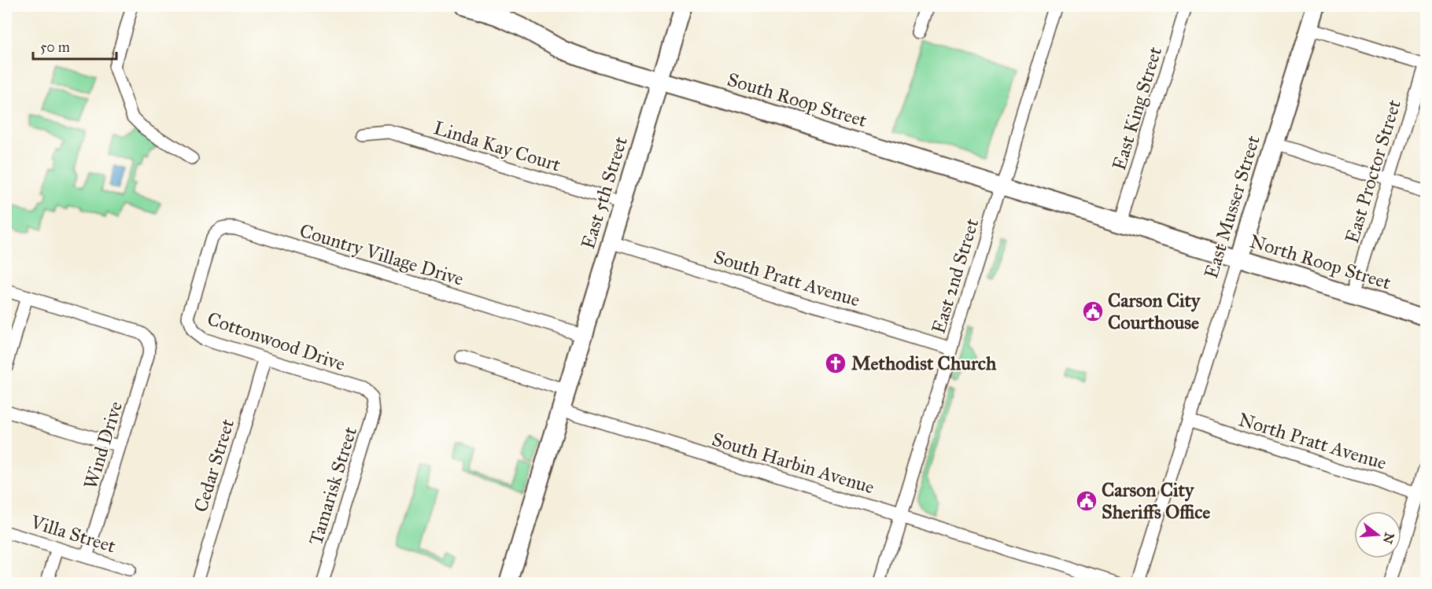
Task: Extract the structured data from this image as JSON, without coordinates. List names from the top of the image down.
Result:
{
  "streets": {
    "street": [
      "South Roop Street",
      "East King Street",
      "Linda Kay Court",
      "East Proctor Street",
      "East 5th Street",
      "East Musser Street",
      "Country Village Drive",
      "North Roop Street",
      "East 2nd Street",
      "South Pratt Avenue",
      "Cottonwood Drive",
      "North Pratt Avenue",
      "Wind Drive",
      "South Harbin Avenue",
      "Cedar Street",
      "Tamarisk Street",
      "Villa Street"
    ]
  },
  "crossings": [
    ["South Roop Street", "East King Street"],
    ["South Roop Street", "East 5th Street"],
    ["South Roop Street", "North Roop Street"],
    ["South Roop Street", "East 2nd Street"],
    ["East King Street", "North Roop Street"],
    ["Linda Kay Court", "East 5th Street"],
    ["East Proctor Street", "North Roop Street"],
    ["East 5th Street", "Country Village Drive"],
    ["East 5th Street", "South Pratt Avenue"],
    ["East 5th Street", "South Harbin Avenue"],
    ["East Musser Street", "North Roop Street"],
    ["East Musser Street", "North Pratt Avenue"],
    ["Country Village Drive", "Cottonwood Drive"],
    ["East 2nd Street", "South Pratt Avenue"],
    ["East 2nd Street", "South Harbin Avenue"],
    ["Cottonwood Drive", "Cedar Street"],
    ["Cottonwood Drive", "Tamarisk Street"],
    ["Wind Drive", "Villa Street"]
  ],
  "places": {
    "public building": ["Carson City Courthouse", "Carson City Sheriffs Office"],
    "church": ["Methodist Church"]
  },
  "scale_bar": "50 m",
  "north": "right"
}
